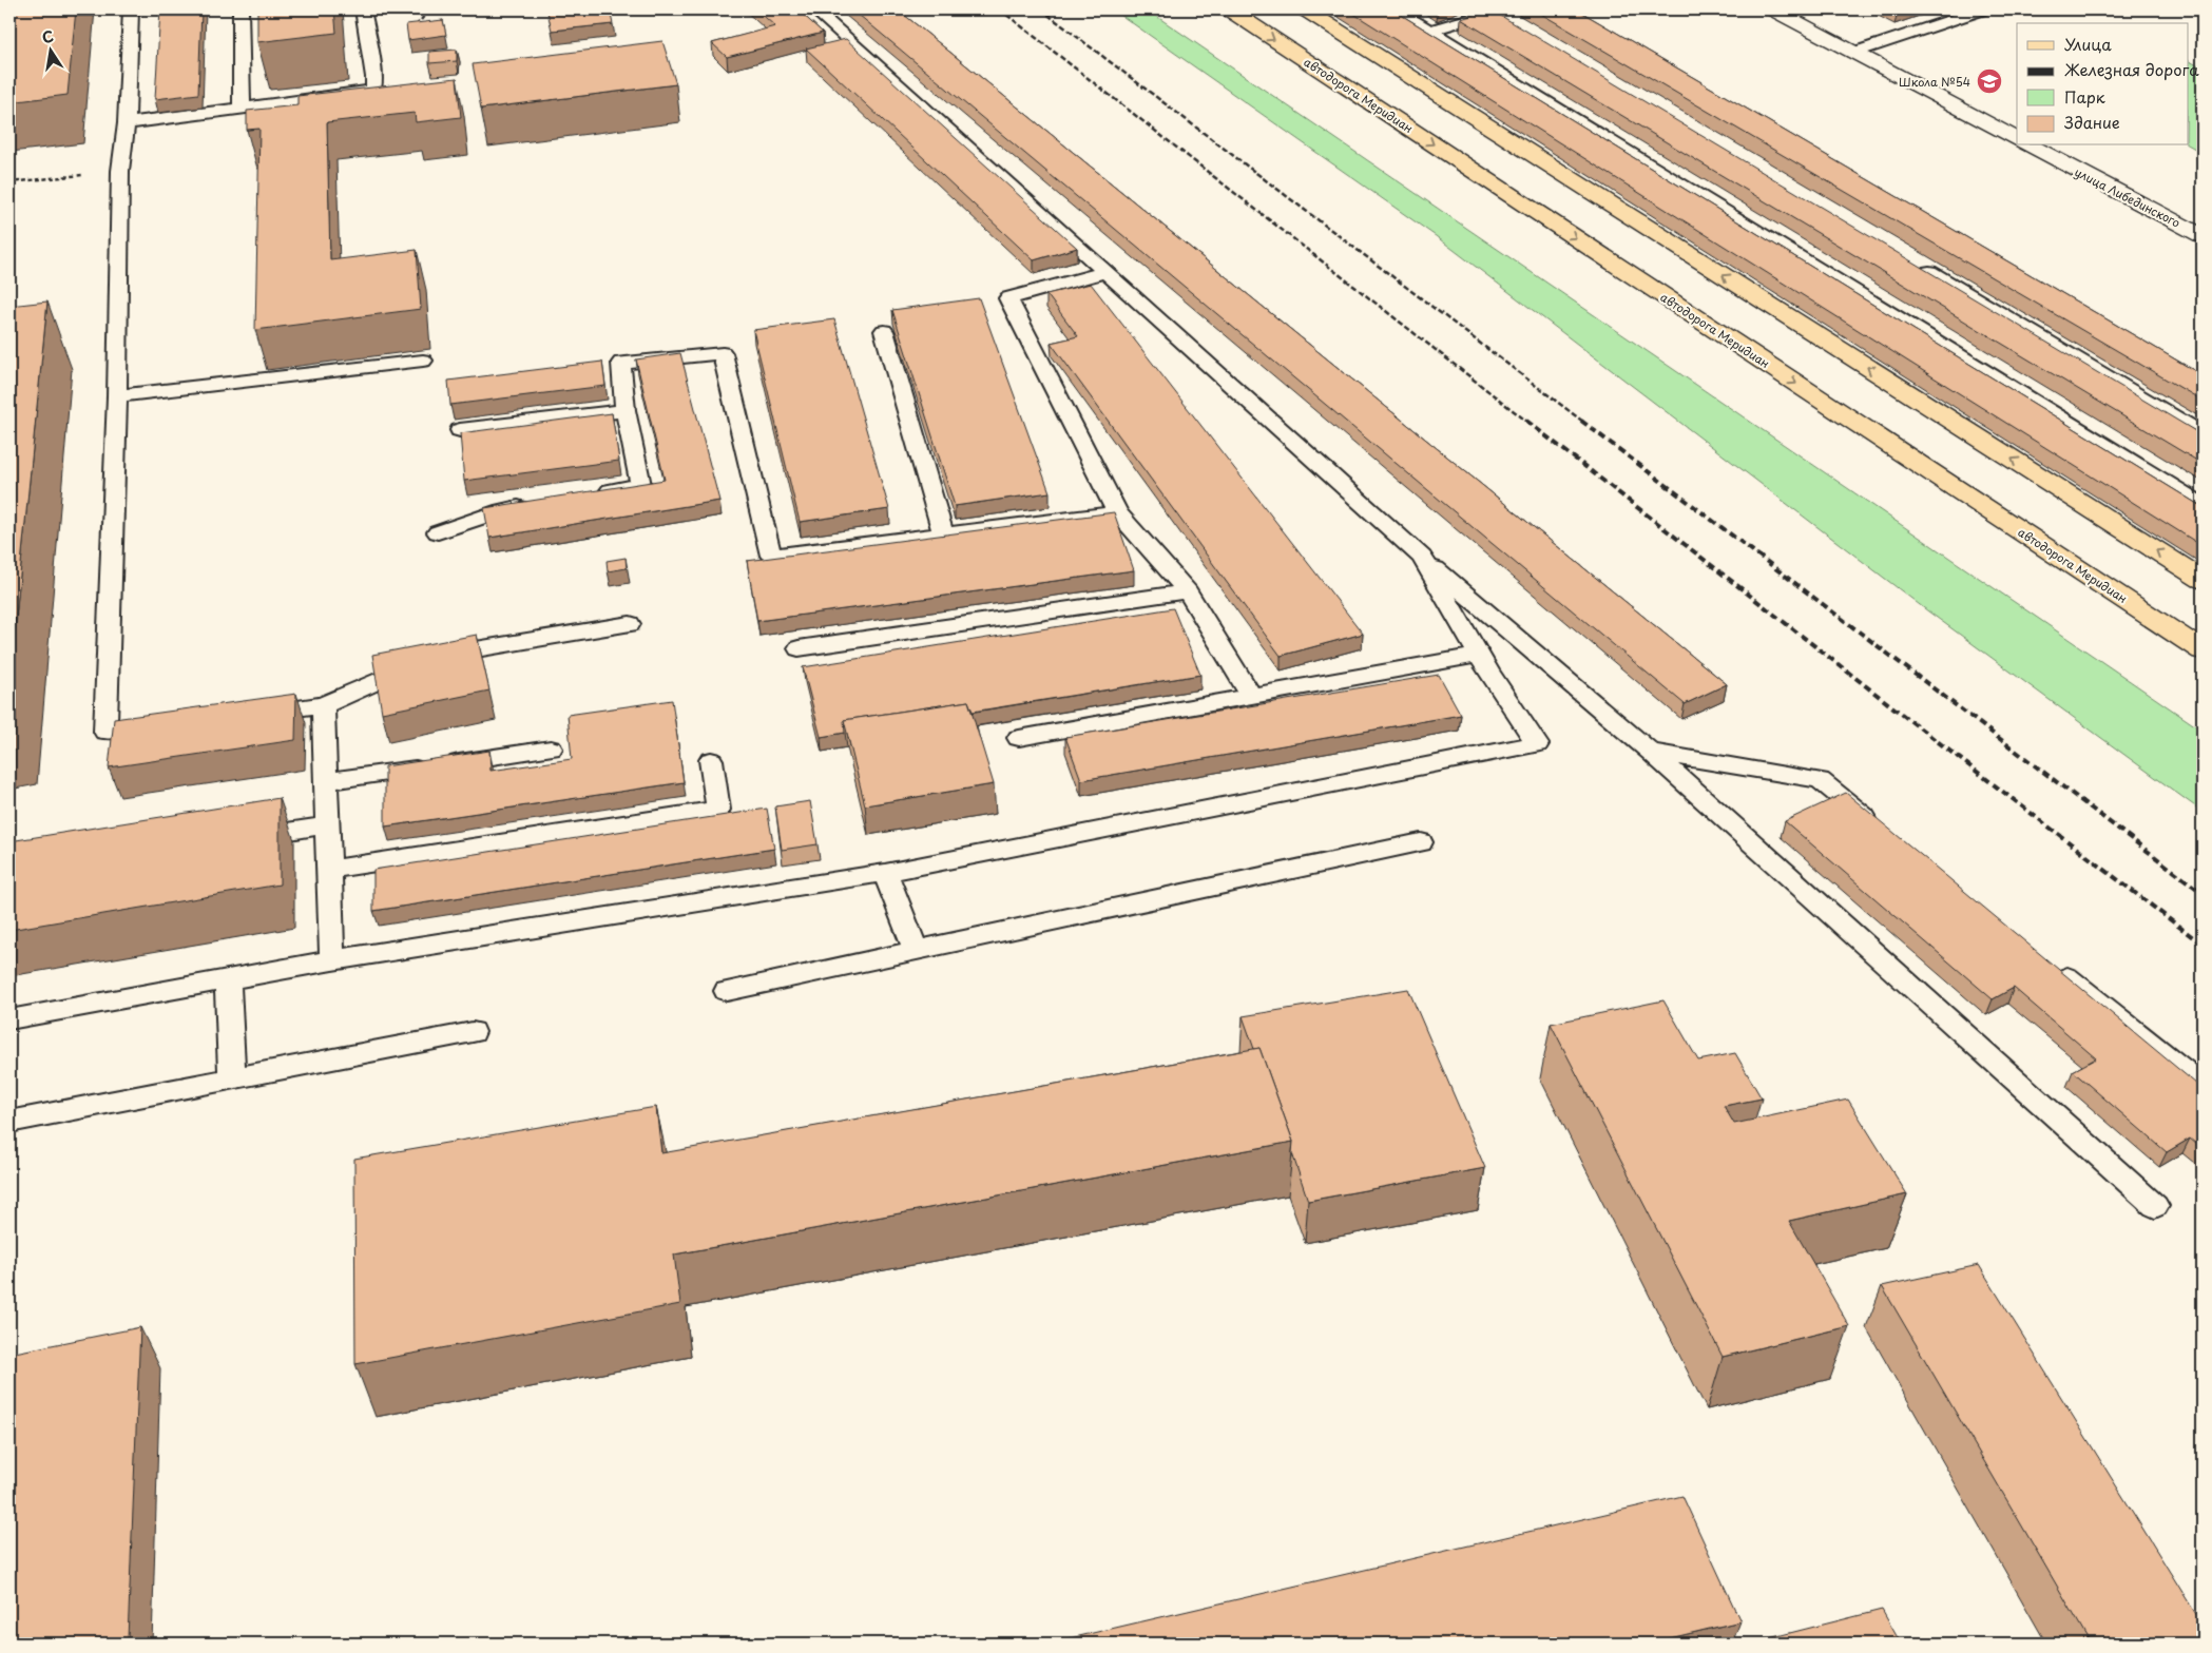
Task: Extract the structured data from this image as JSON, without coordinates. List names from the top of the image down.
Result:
{
  "streets": {
    "main road": ["автодорога Меридиан"],
    "street": ["улица Либединского"]
  },
  "places": {
    "school or university": ["Школа №54"]
  },
  "legend": [
    "Улица",
    "Железная дорога",
    "Парк",
    "Здание"
  ],
  "north": "top"
}
